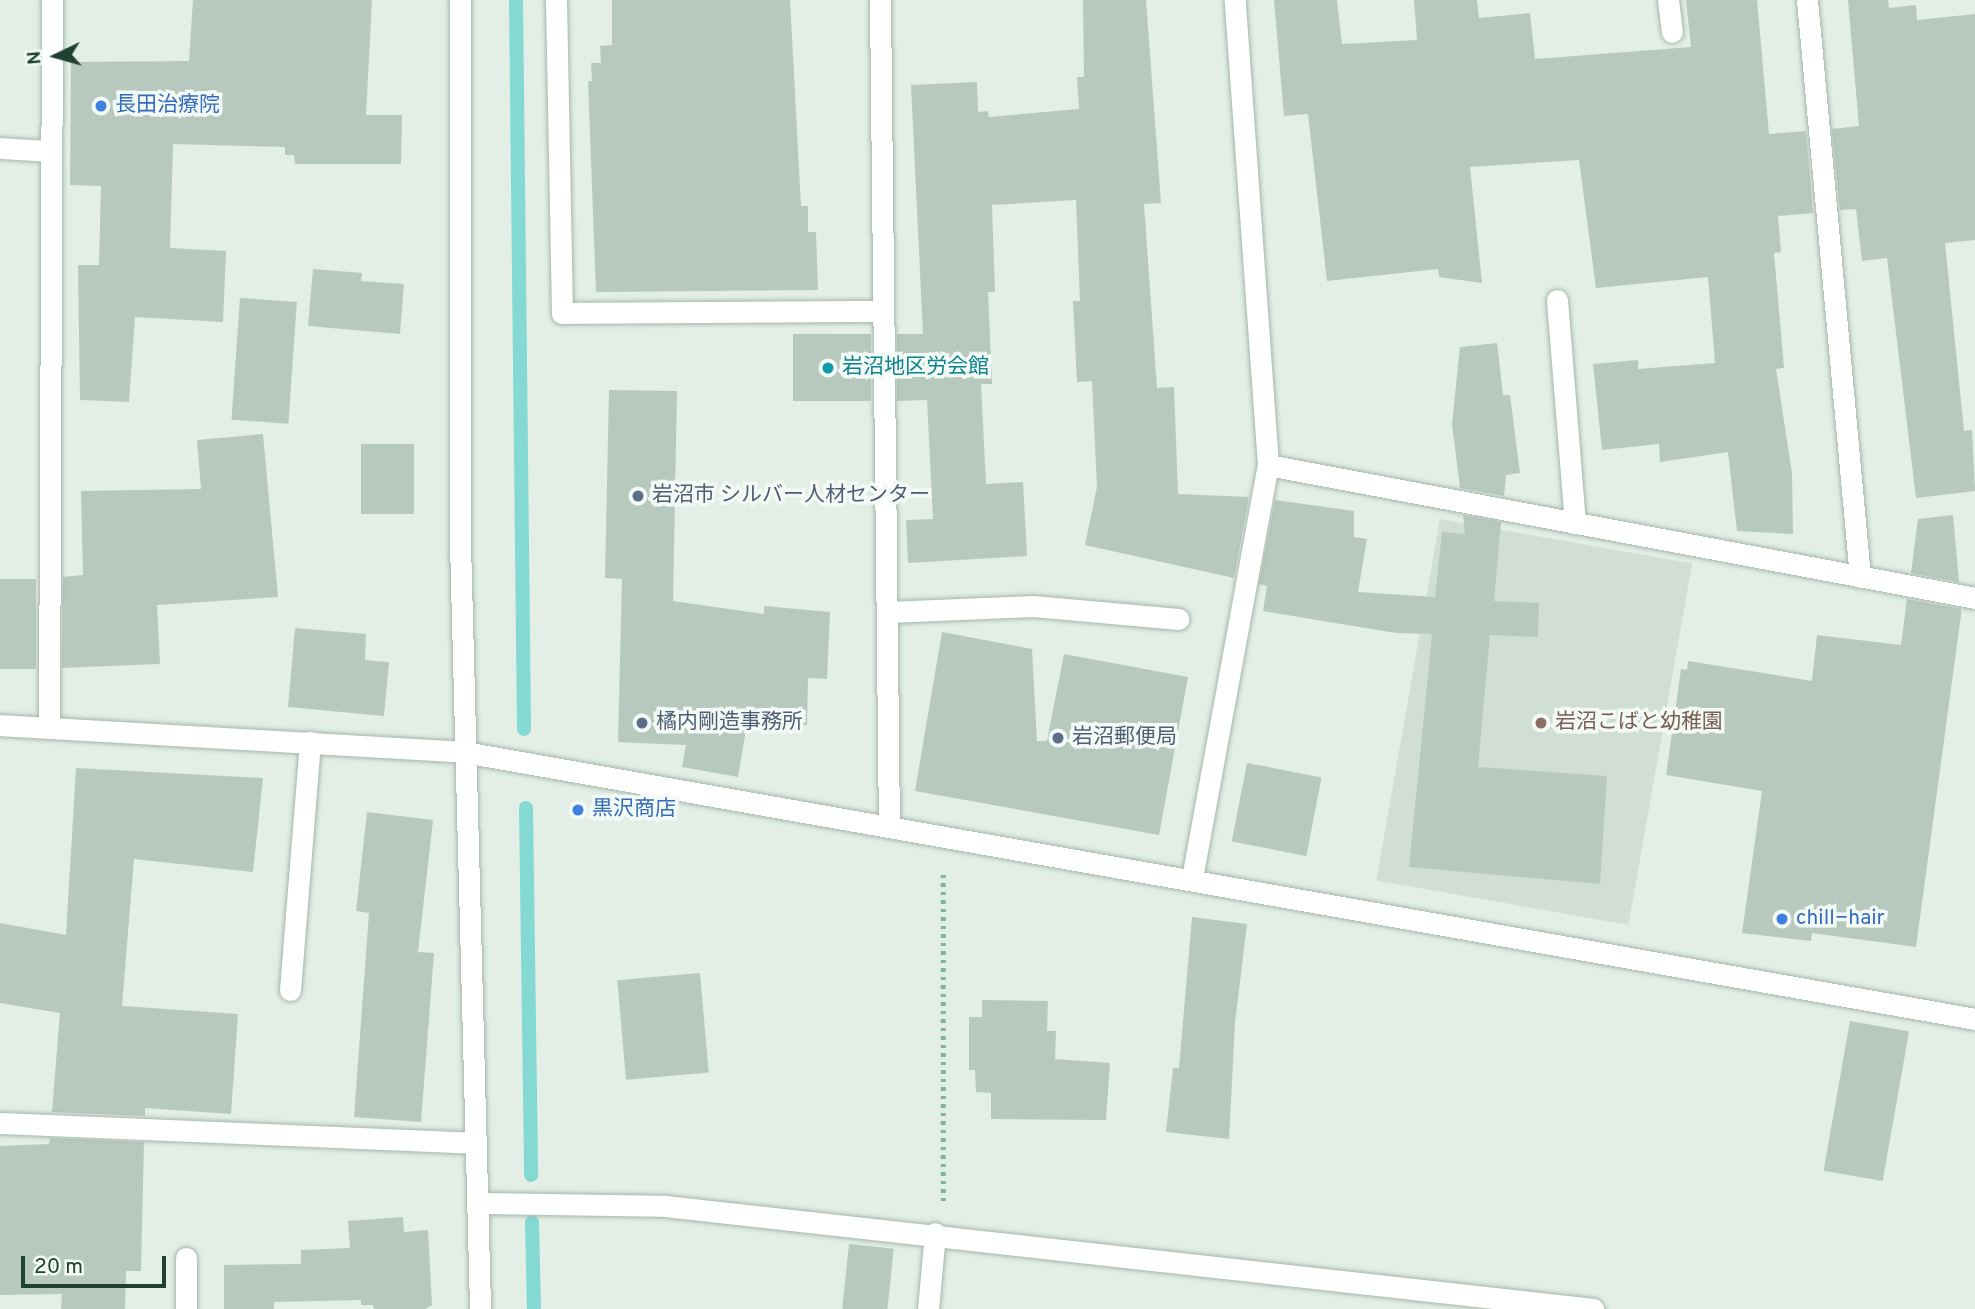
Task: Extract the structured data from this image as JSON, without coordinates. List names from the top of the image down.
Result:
{
  "places": [
    "長田治療院",
    "岩沼地区労会館",
    "岩沼市 シルバー人材センター",
    "橘内剛造事務所",
    "岩沼こばと幼稚園",
    "岩沼郵便局",
    "黒沢商店",
    "chill−hair"
  ],
  "scale_bar": "20 m",
  "north": "left"
}
